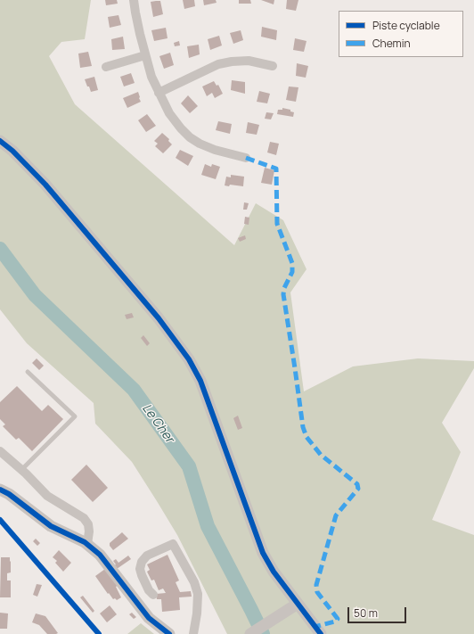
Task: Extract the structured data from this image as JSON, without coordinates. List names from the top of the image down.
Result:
{
  "water": ["Le Cher"],
  "legend": ["Piste cyclable", "Chemin"],
  "scale_bar": "50 m"
}
